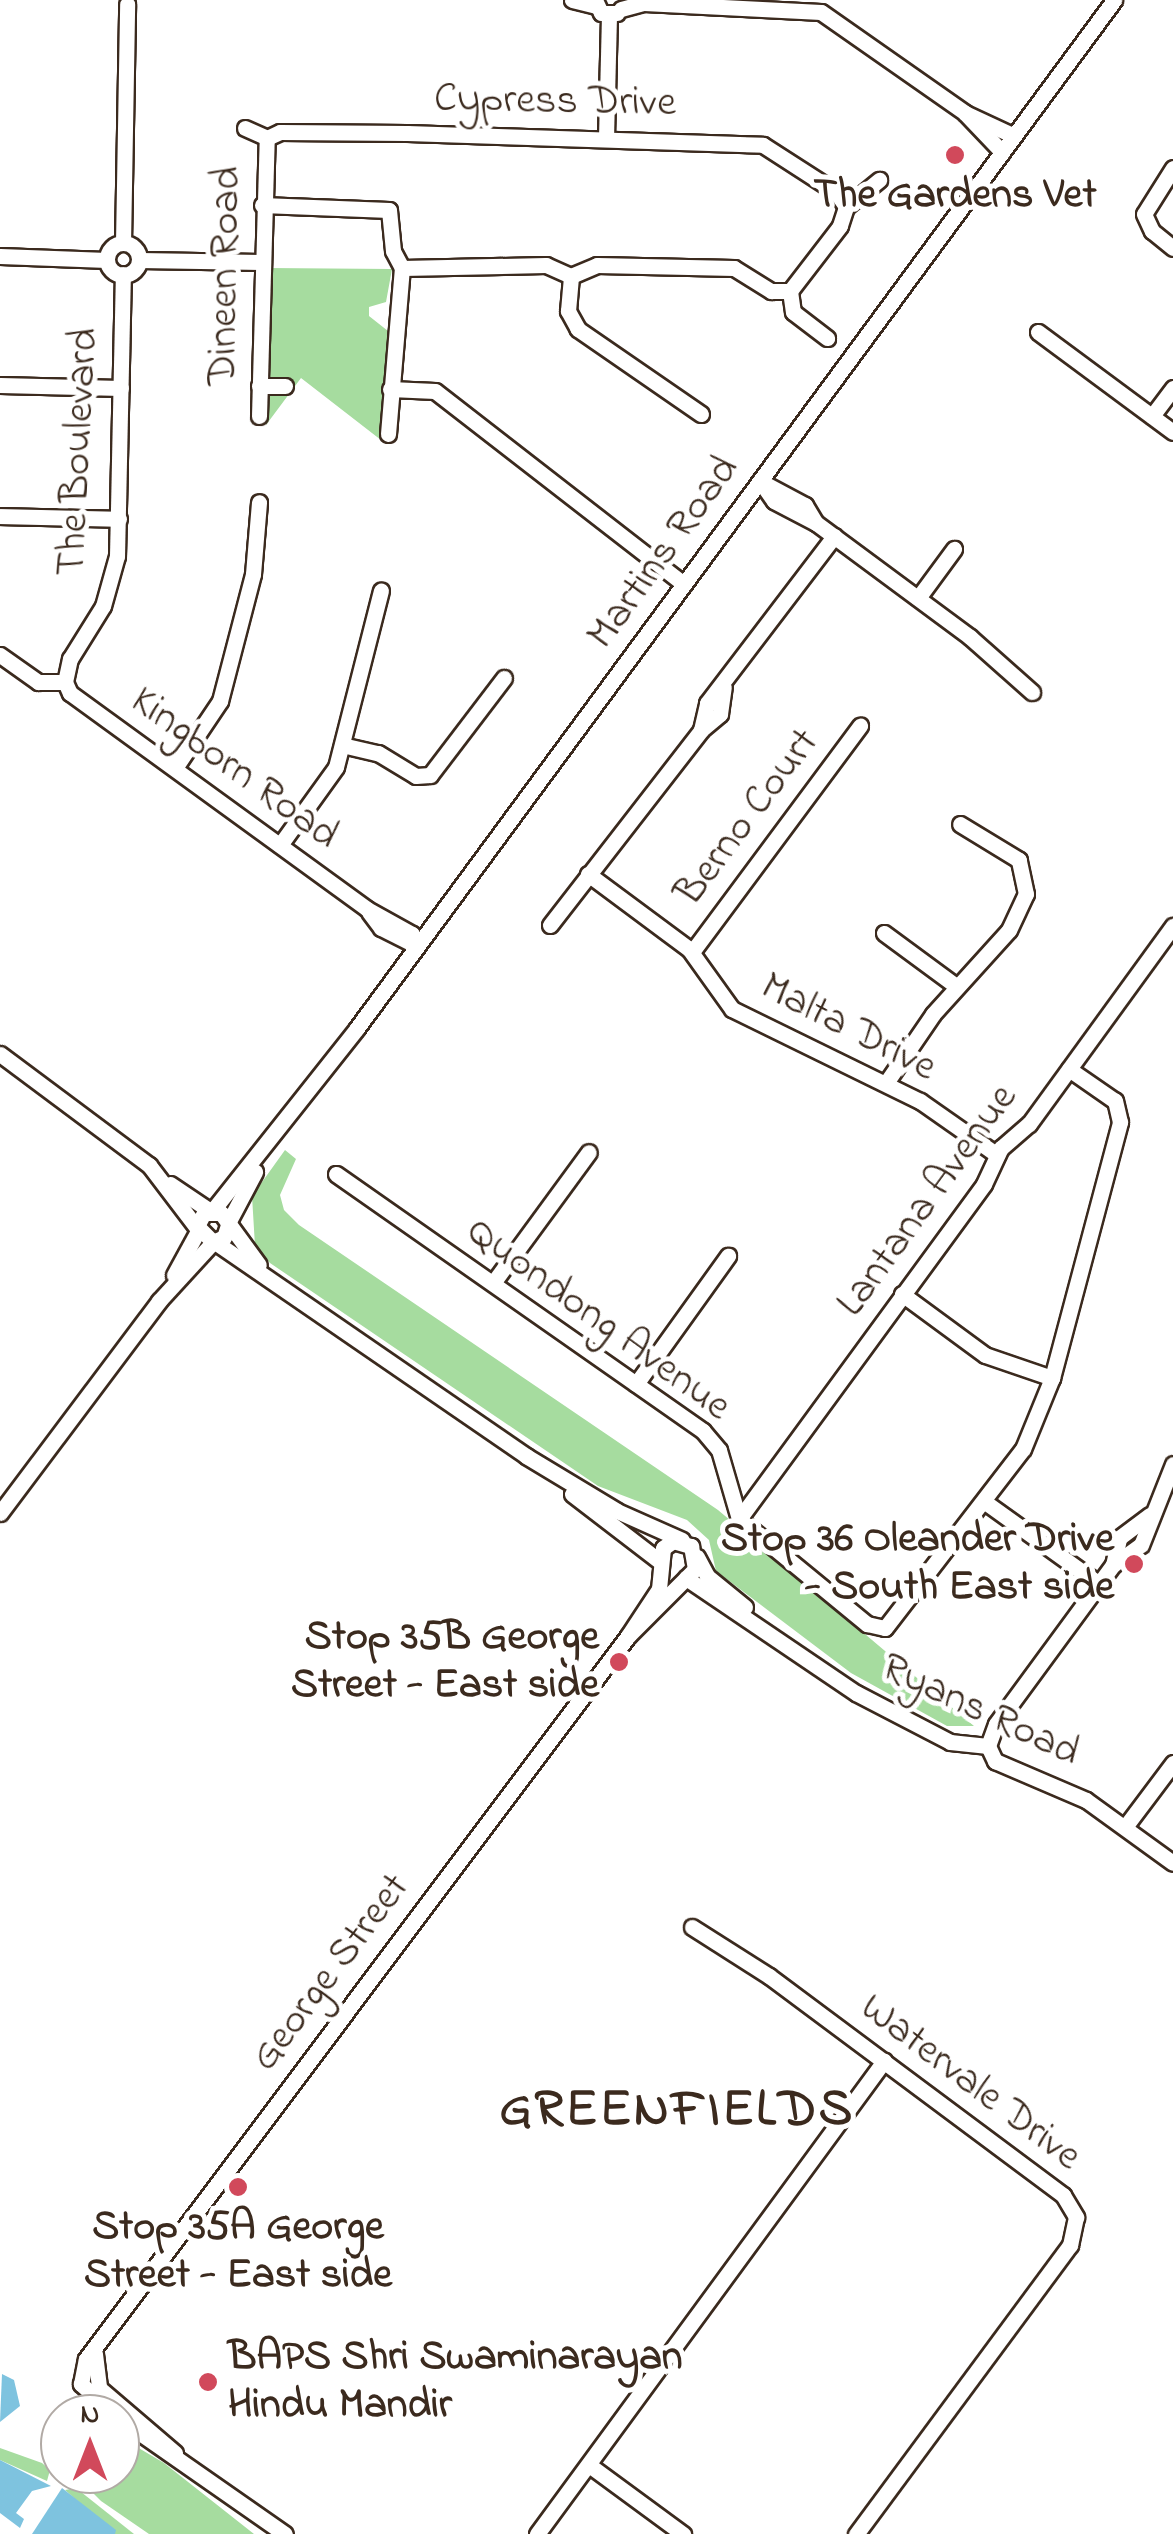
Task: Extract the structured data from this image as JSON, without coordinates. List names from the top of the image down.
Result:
{
  "streets": {
    "street": [
      "Cypress Drive",
      "Dineen Road",
      "The Boulevard",
      "Martins Road",
      "Kingborn Road",
      "Berno Court",
      "Malta Drive",
      "Lantana Avenue",
      "Quondong Avenue",
      "Ryans Road",
      "George Street",
      "Watervale Drive"
    ]
  },
  "crossings": [
    ["Cypress Drive", "Dineen Road"],
    ["The Boulevard", "Kingborn Road"],
    ["Martins Road", "Kingborn Road"],
    ["Berno Court", "Malta Drive"],
    ["Malta Drive", "Lantana Avenue"],
    ["Lantana Avenue", "Quondong Avenue"],
    ["Ryans Road", "George Street"]
  ],
  "districts": ["GREENFIELDS"],
  "places": [
    "The Gardens Vet",
    "Stop 36 Oleander Drive - South East side",
    "Stop 35B George Street - East side",
    "Stop 35A George Street - East side",
    "BAPS Shri Swaminarayan Hindu Mandir"
  ],
  "north": "top"
}
